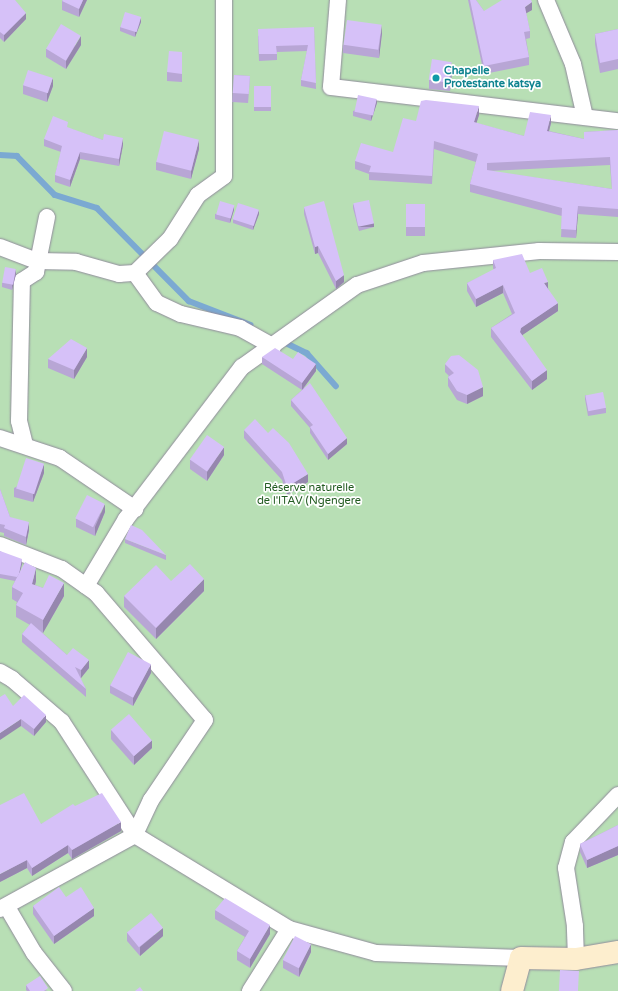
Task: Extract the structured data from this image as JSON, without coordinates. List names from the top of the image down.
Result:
{
  "parks": ["Réserve naturelle de l'ITAV (Ngengere"],
  "places": ["Chapelle Protestante katsya"]
}
